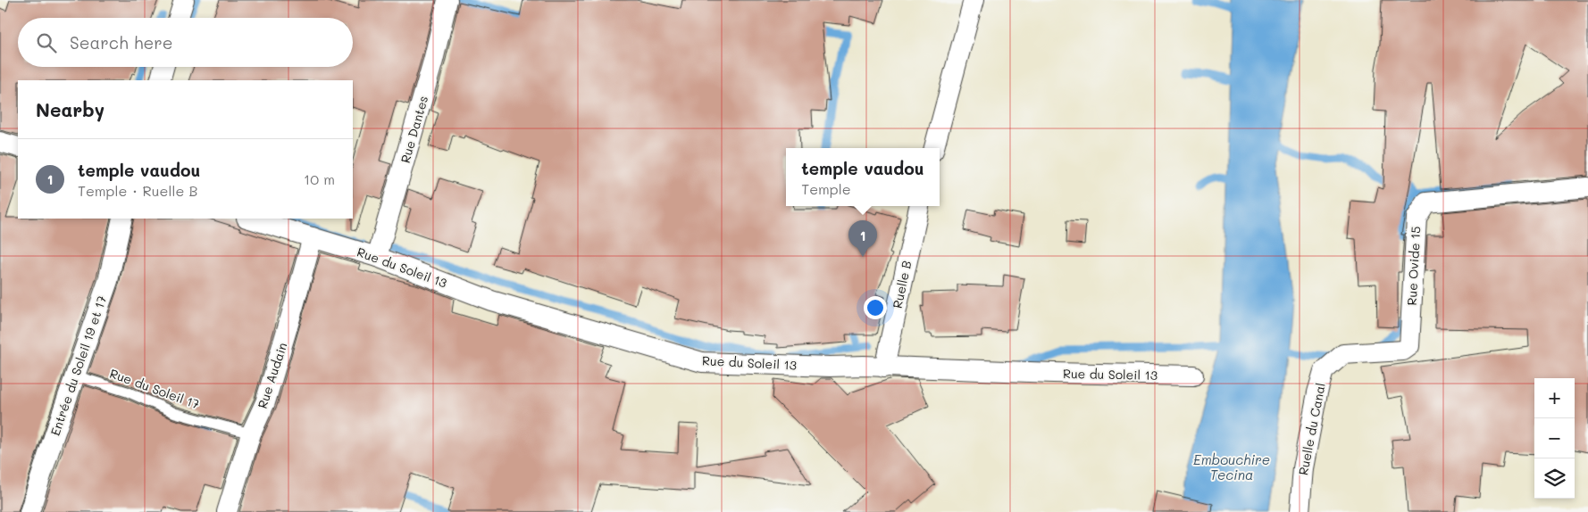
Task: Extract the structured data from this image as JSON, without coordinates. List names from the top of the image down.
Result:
{
  "streets": {
    "street": [
      "Rue Dantes",
      "Rue Ovide 15",
      "Rue du Soleil 13",
      "Ruelle B",
      "Entrée du Soleil 19 et 17",
      "Rue Audain",
      "Ruelle du Canal"
    ],
    "lane": ["Rue du Soleil 17"]
  },
  "crossings": [
    ["Rue Dantes", "Rue du Soleil 13"],
    ["Rue Ovide 15", "Ruelle du Canal"],
    ["Rue du Soleil 13", "Ruelle B"],
    ["Rue du Soleil 13", "Rue Audain"],
    ["Entrée du Soleil 19 et 17", "Rue du Soleil 17"],
    ["Rue Audain", "Rue du Soleil 17"]
  ],
  "water": ["Embouchire Tecina"],
  "page": {
    "search": "Search here",
    "heading": "Nearby",
    "list": [
      {
        "mark": "1",
        "name": "temple vaudou",
        "note": "Temple · Ruelle B",
        "value": "10 m"
      }
    ],
    "popup": ["temple vaudou", "Temple"],
    "pins": "1",
    "map_buttons": ["+", "−"]
  }
}
